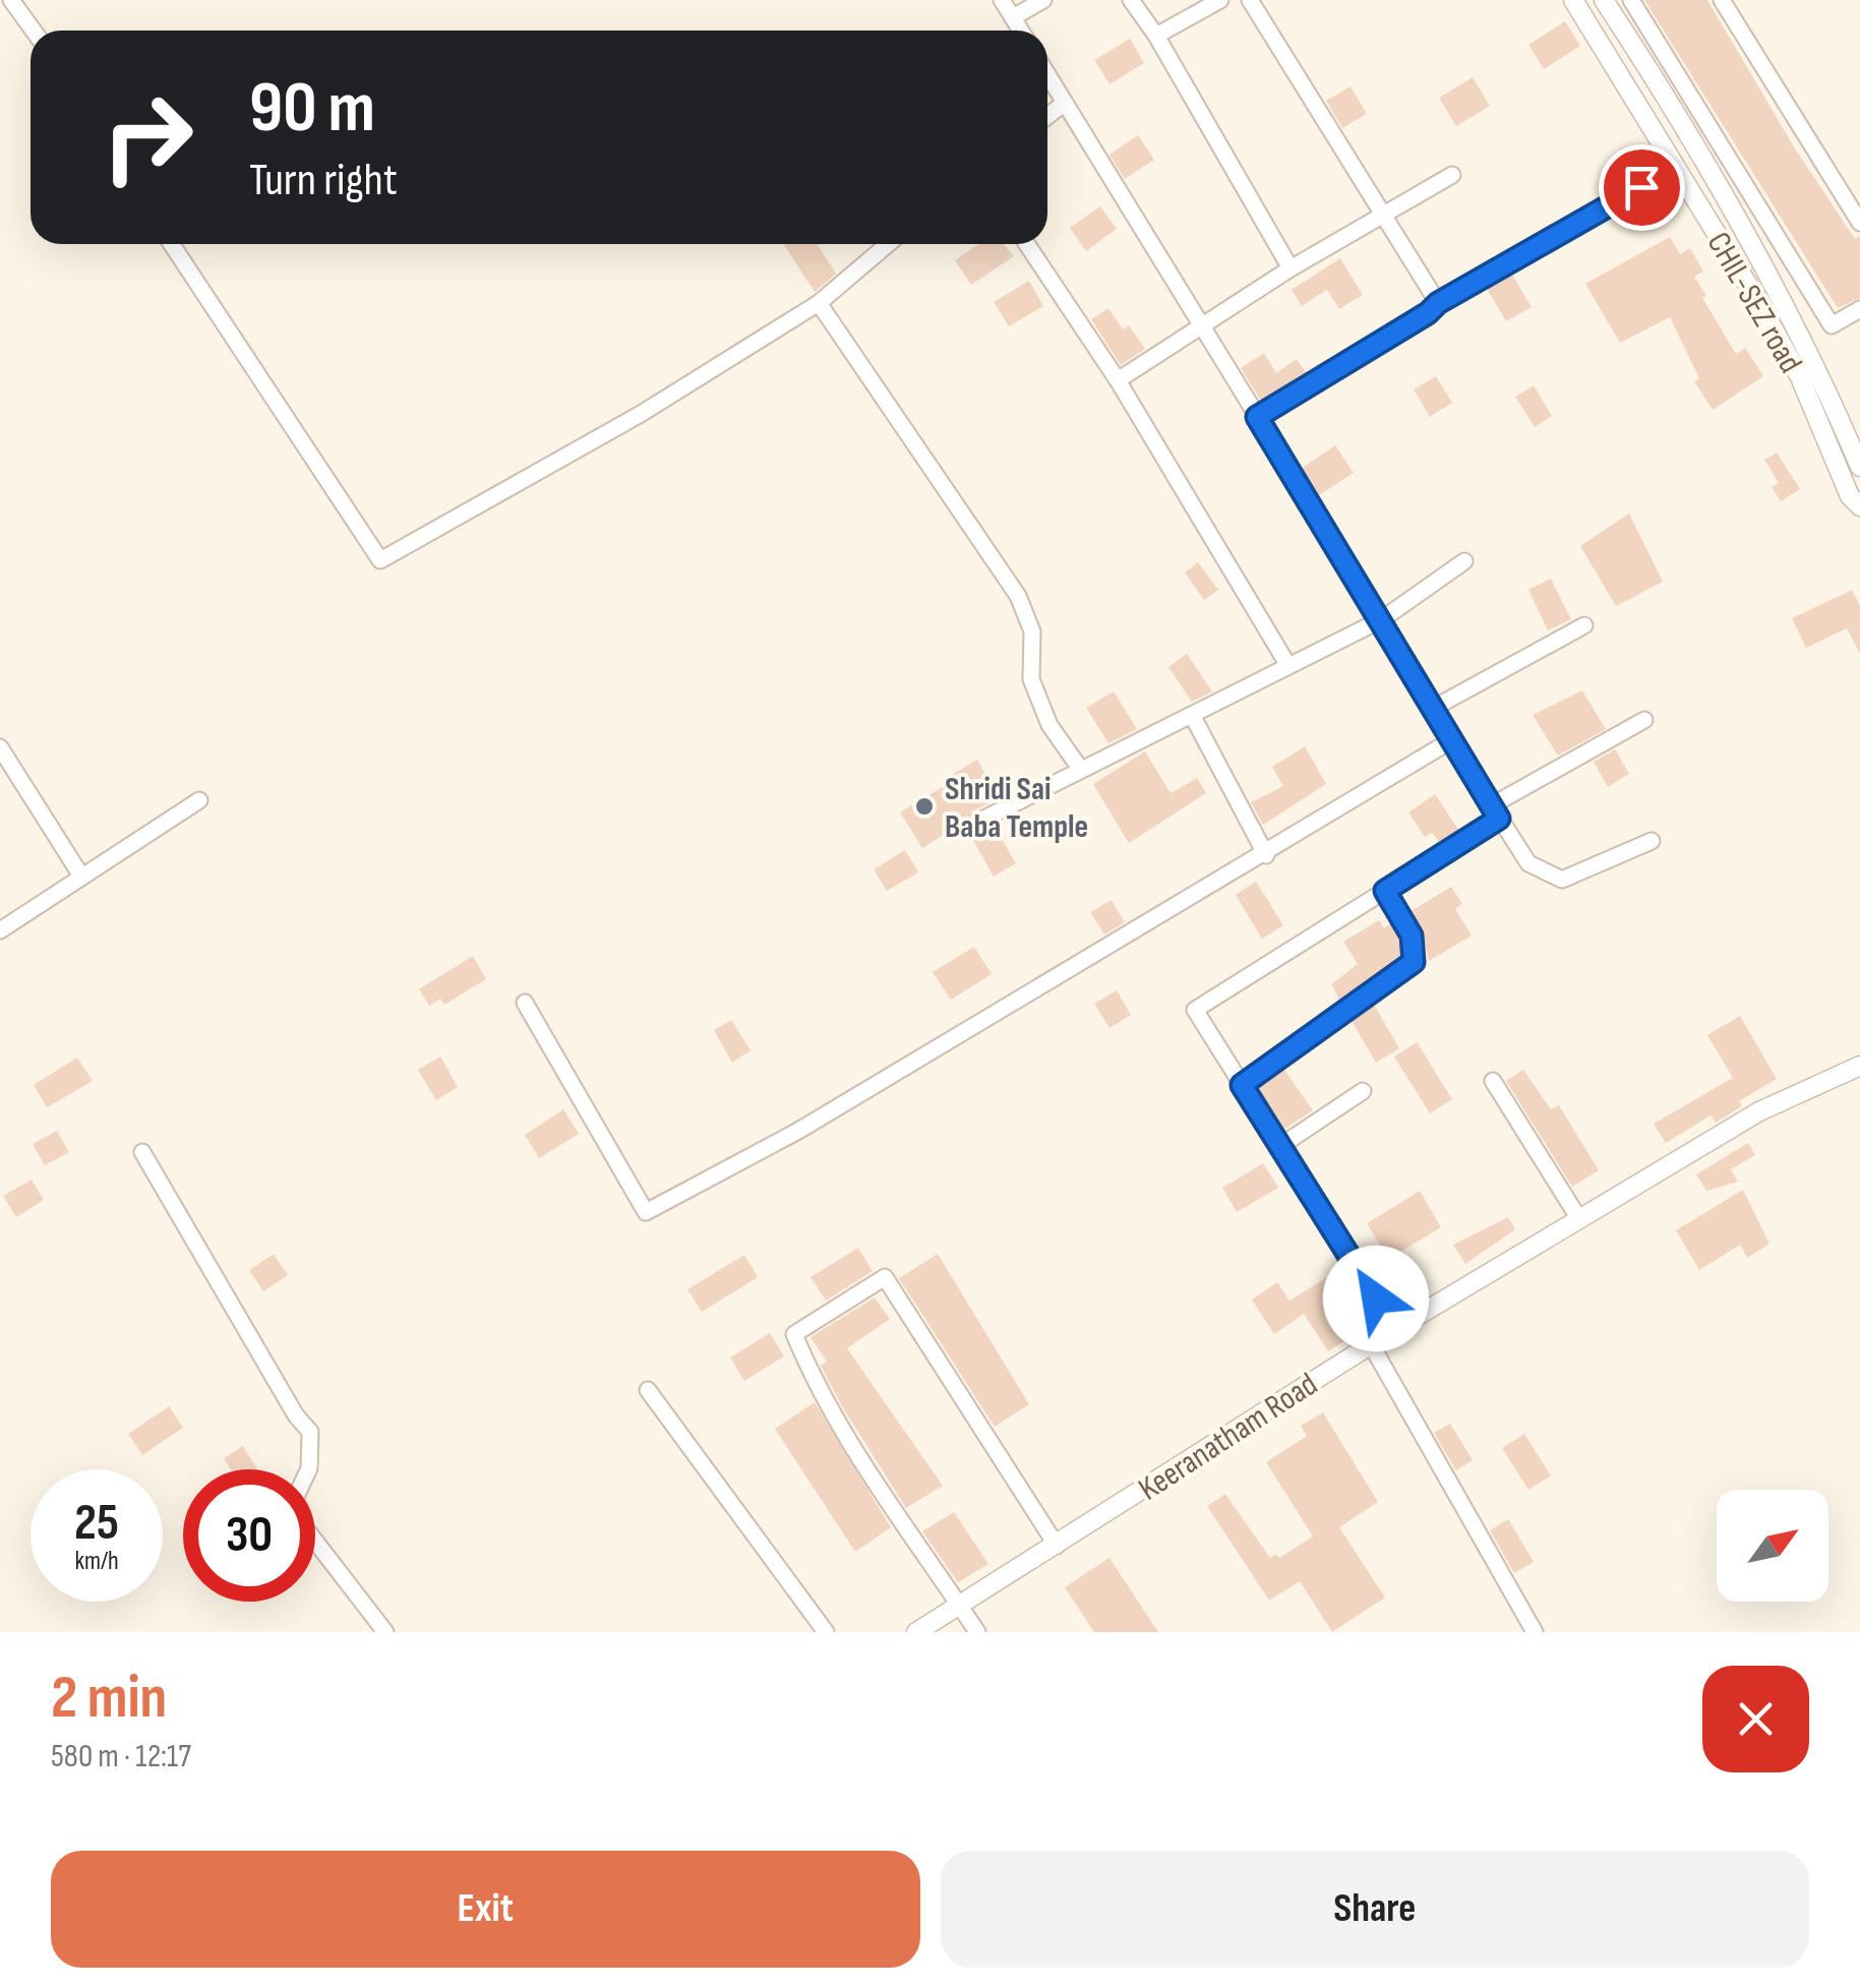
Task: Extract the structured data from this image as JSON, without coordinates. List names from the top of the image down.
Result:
{
  "streets": {
    "street": ["CHIL-SEZ road", "Keeranatham Road"]
  },
  "places": ["Shridi Sai Baba Temple"],
  "north": "top right",
  "page": {
    "turn": ["90 m", "Turn right"],
    "speed": "25 km/h",
    "limit": "30",
    "heading": ["2 min", "580 m · 12:17"],
    "buttons": ["Exit", "Share"]
  }
}
